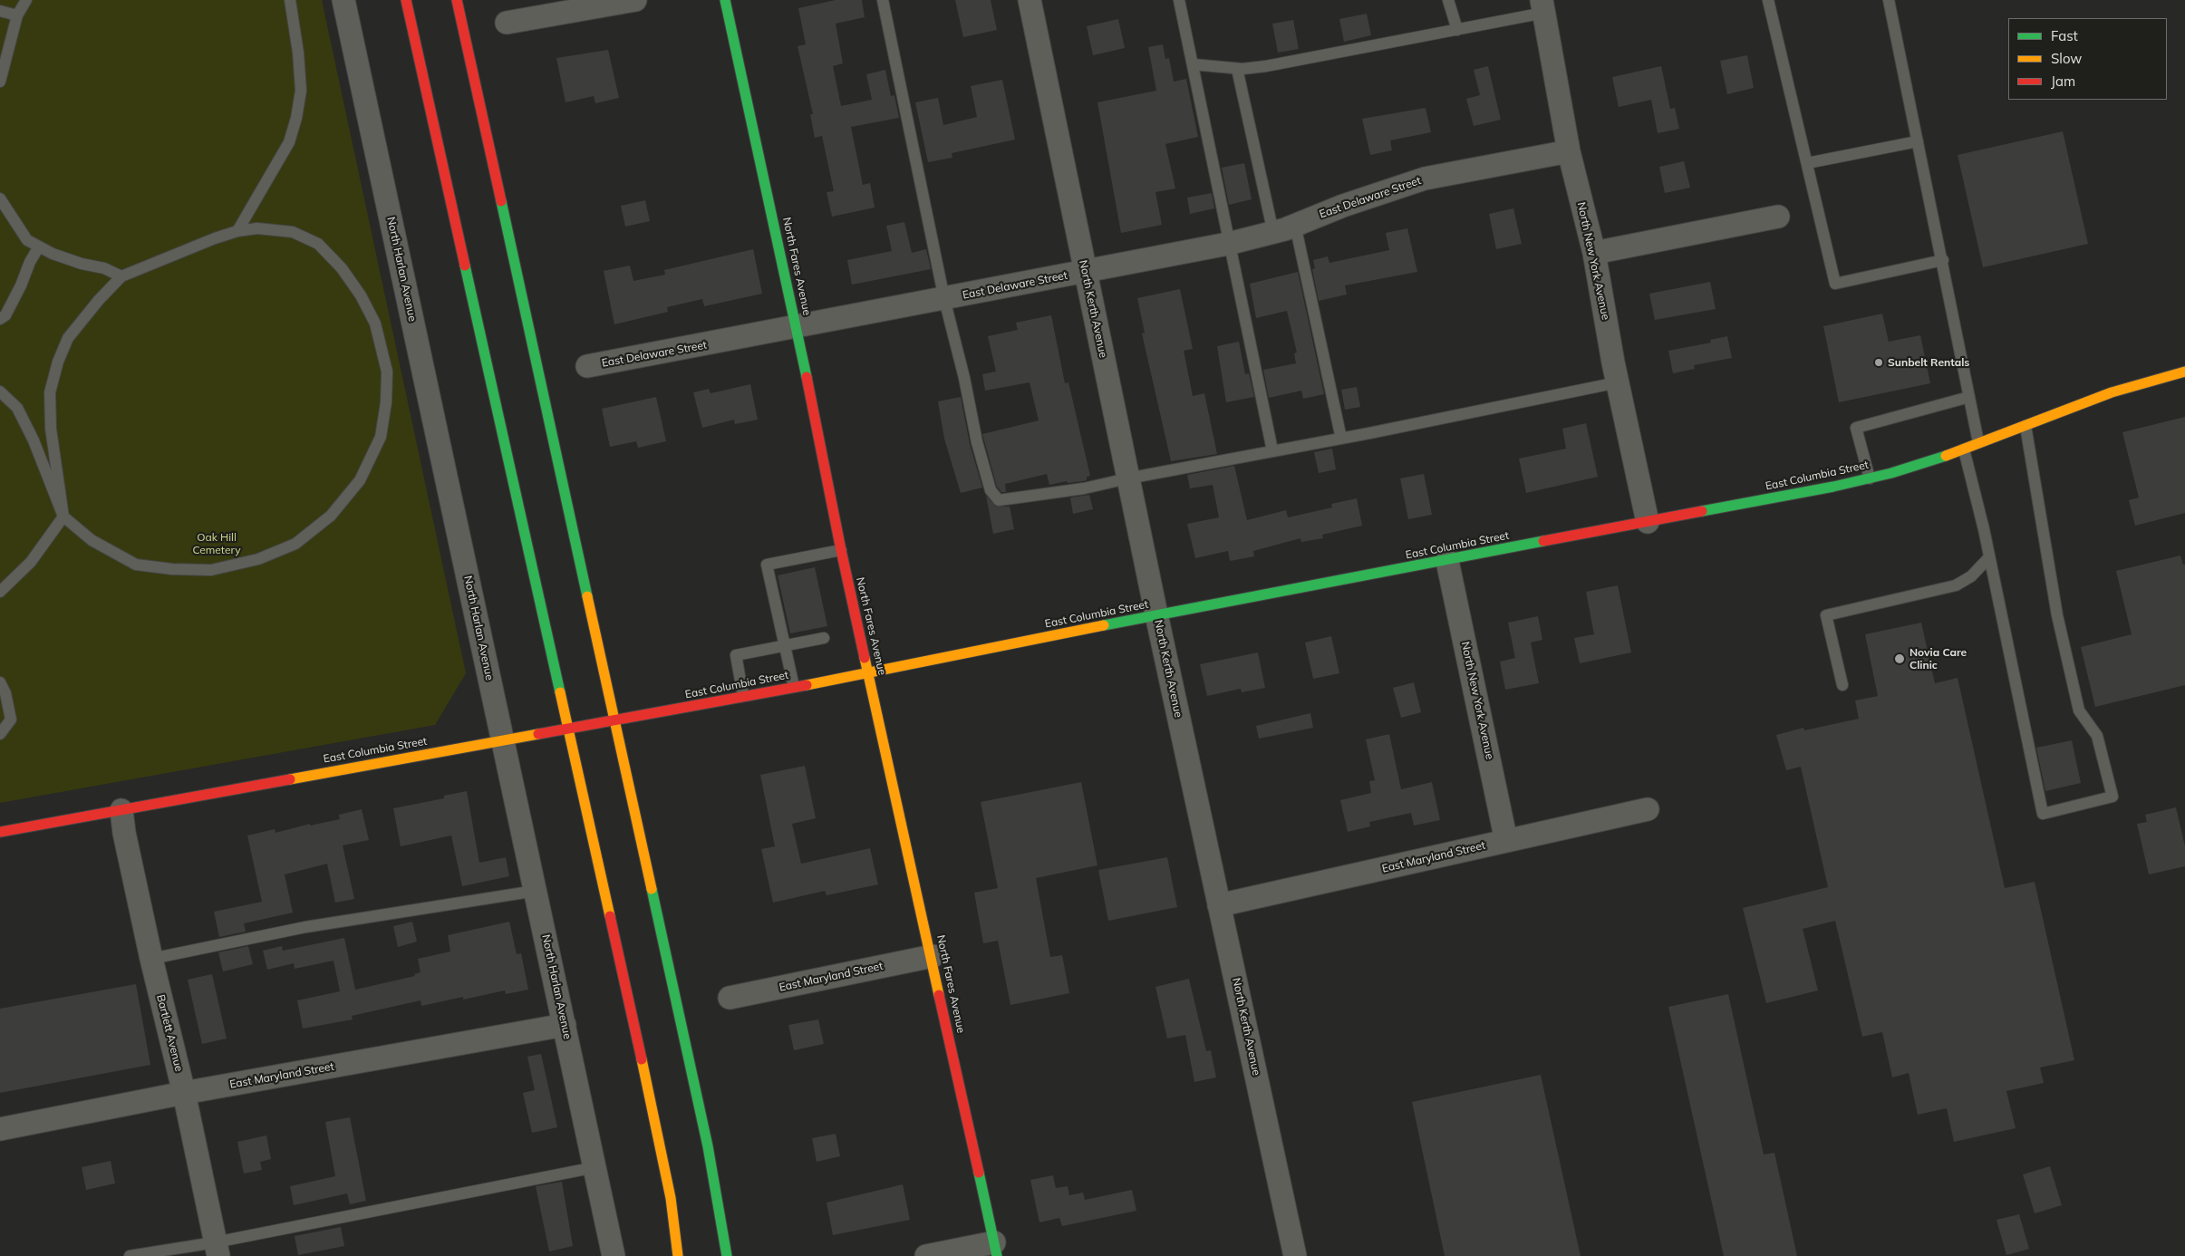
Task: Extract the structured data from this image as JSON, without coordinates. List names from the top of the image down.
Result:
{
  "streets": {
    "main road": ["North Fares Avenue", "East Columbia Street"],
    "street": [
      "East Delaware Street",
      "North New York Avenue",
      "North Harlan Avenue",
      "North Kerth Avenue",
      "East Maryland Street",
      "Bartlett Avenue"
    ]
  },
  "crossings": [
    ["East Delaware Street", "North New York Avenue"],
    ["East Delaware Street", "North Fares Avenue"],
    ["East Delaware Street", "North Kerth Avenue"],
    ["North New York Avenue", "East Columbia Street"],
    ["North New York Avenue", "East Maryland Street"],
    ["North Fares Avenue", "East Columbia Street"],
    ["North Fares Avenue", "East Maryland Street"],
    ["North Harlan Avenue", "East Columbia Street"],
    ["North Harlan Avenue", "East Maryland Street"],
    ["North Kerth Avenue", "East Columbia Street"],
    ["North Kerth Avenue", "East Maryland Street"],
    ["East Columbia Street", "Bartlett Avenue"],
    ["East Maryland Street", "Bartlett Avenue"]
  ],
  "parks": ["Oak Hill Cemetery"],
  "places": ["Sunbelt Rentals", "Novia Care Clinic"],
  "legend": ["Fast", "Slow", "Jam"]
}
